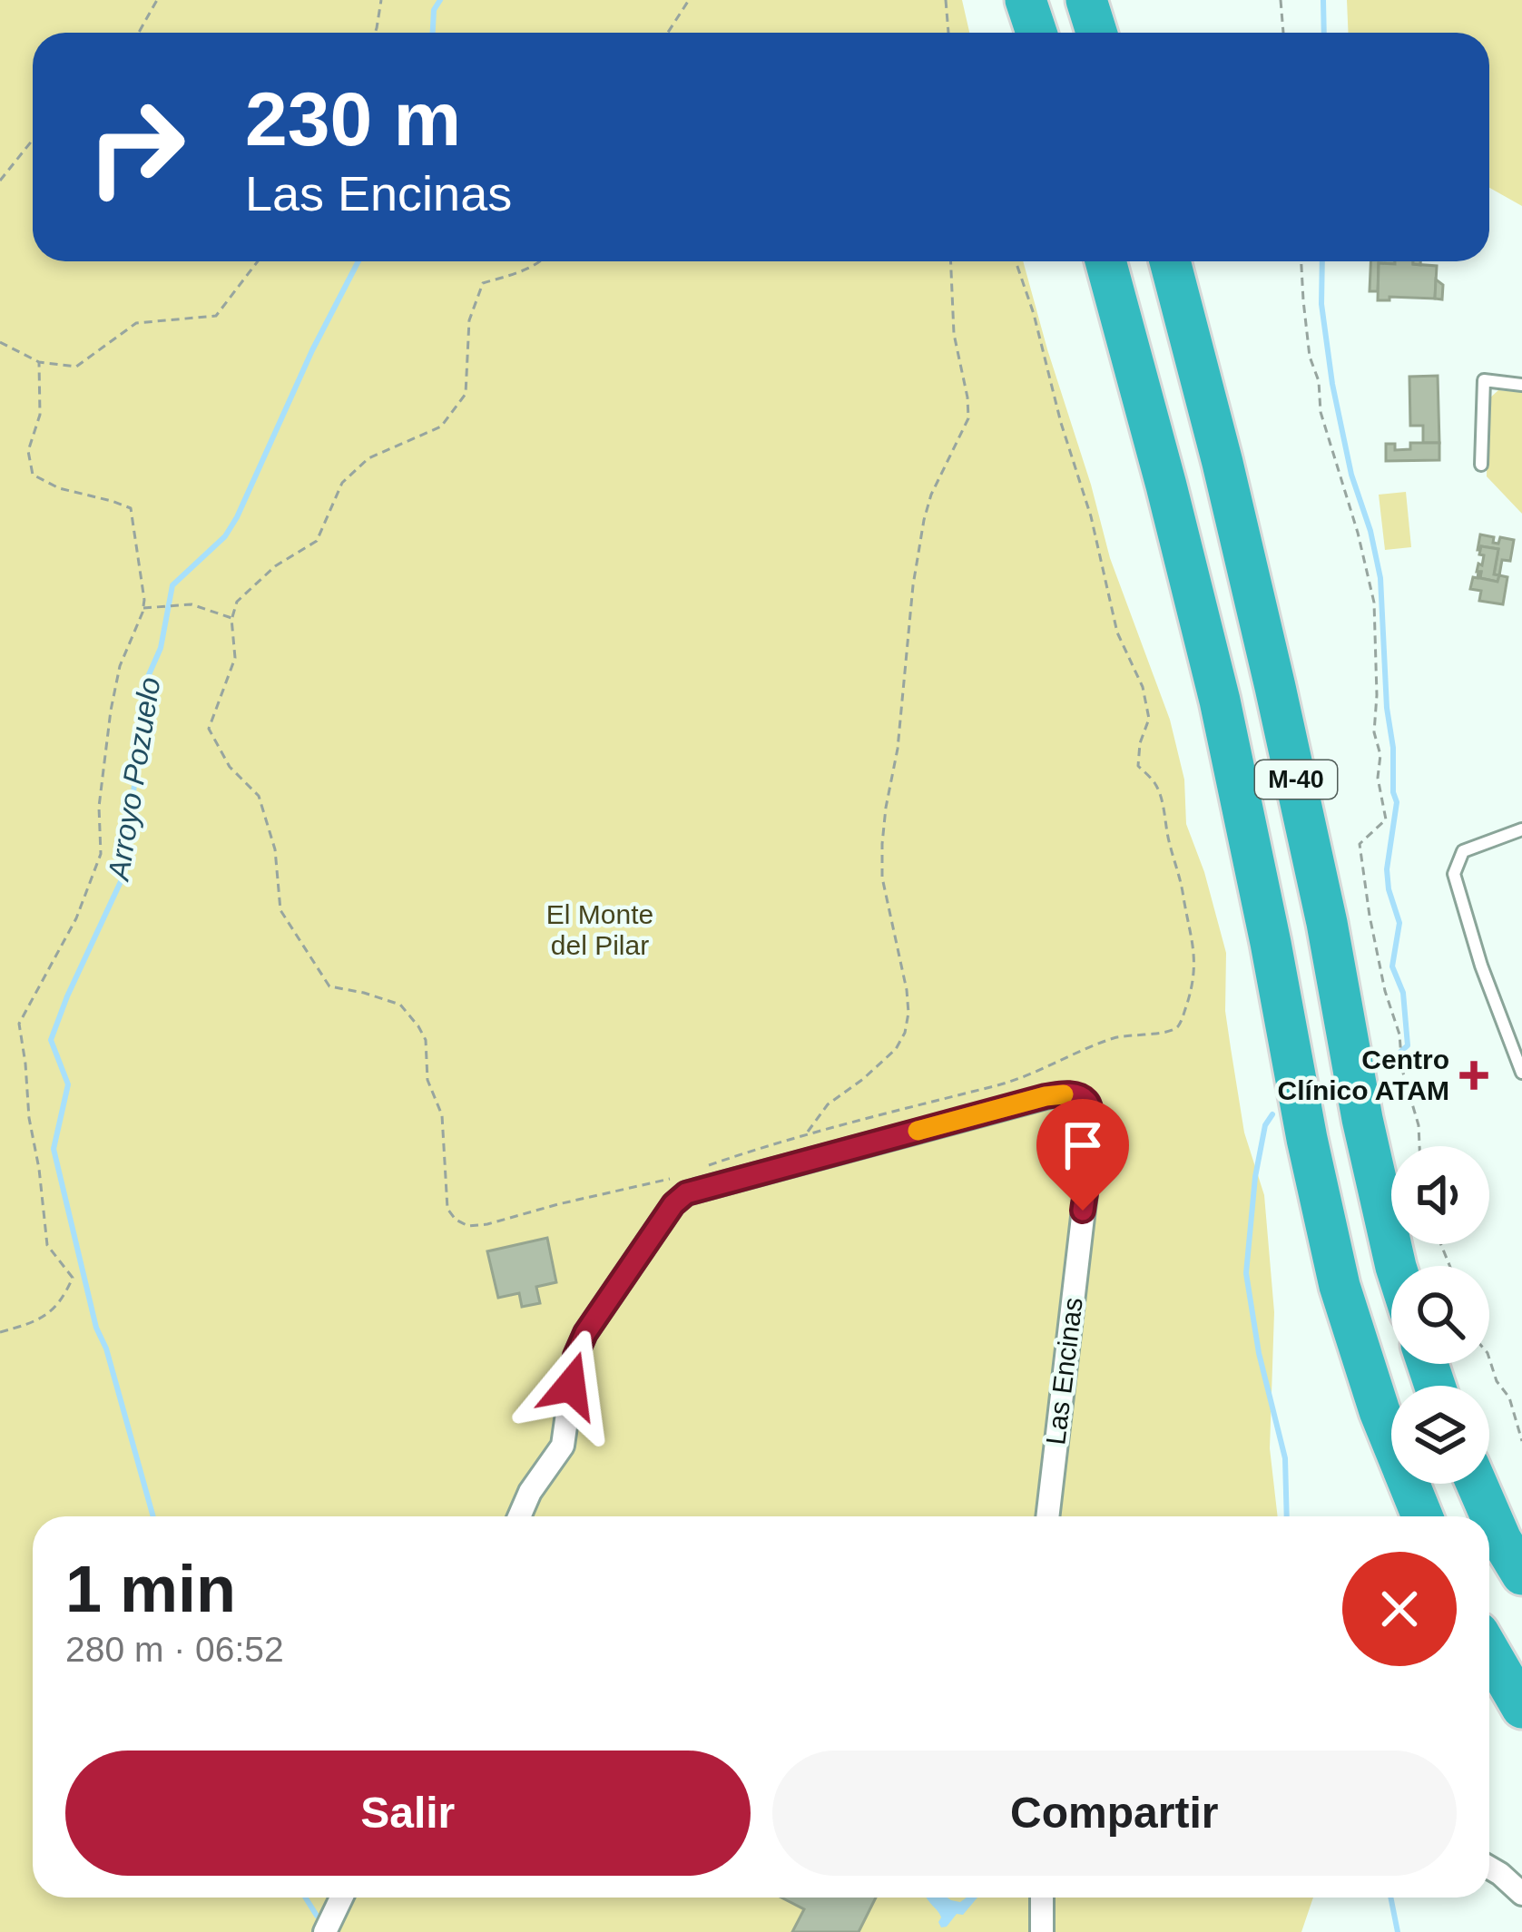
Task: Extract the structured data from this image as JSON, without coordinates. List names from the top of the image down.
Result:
{
  "streets": {
    "highway": ["M-40"],
    "street": ["Las Encinas"]
  },
  "water": ["Arroyo Pozuelo"],
  "parks": ["El Monte del Pilar"],
  "places": {
    "health": ["Centro Clínico ATAM"]
  },
  "page": {
    "turn": ["230 m", "Las Encinas"],
    "heading": ["1 min", "280 m · 06:52"],
    "buttons": ["Salir", "Compartir"]
  }
}
